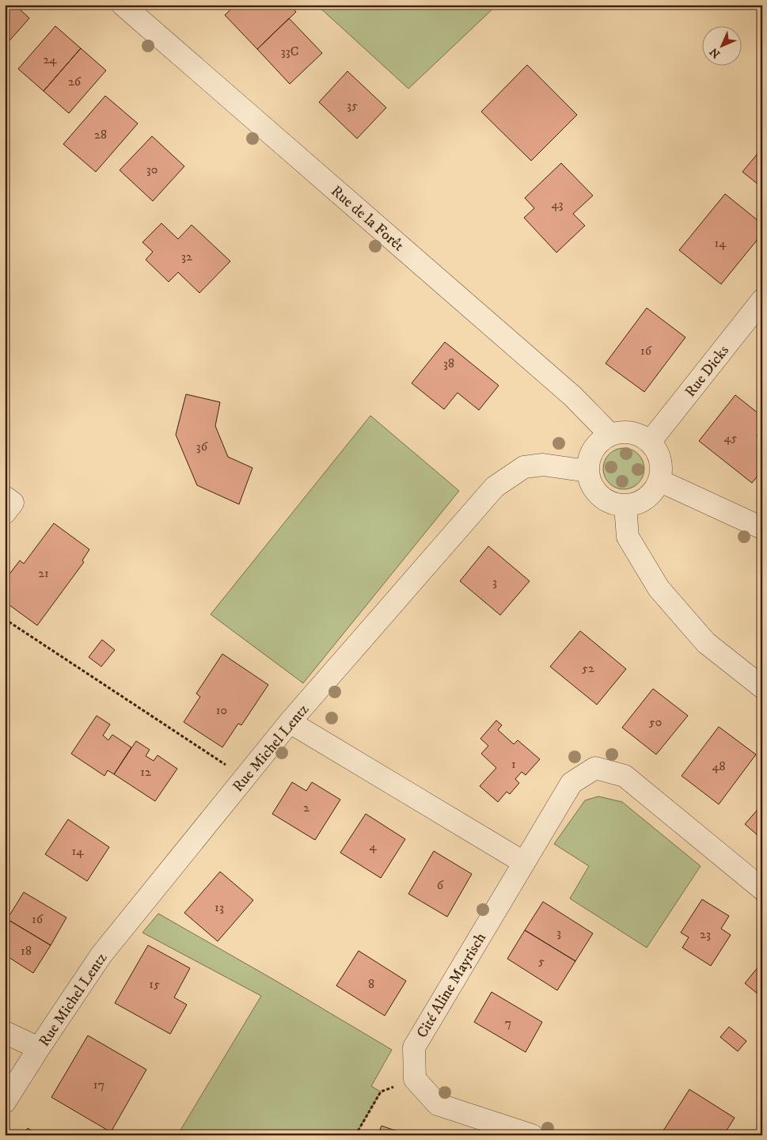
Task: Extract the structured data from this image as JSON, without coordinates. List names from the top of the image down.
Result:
{
  "streets": {
    "street": [
      "Rue de la Forêt",
      "Rue Dicks",
      "Rue Michel Lentz",
      "Cité Aline Mayrisch"
    ]
  },
  "crossings": [
    ["Rue de la Forêt", "Rue Dicks"],
    ["Rue de la Forêt", "Rue Michel Lentz"],
    ["Rue Dicks", "Rue Michel Lentz"]
  ],
  "house_numbers": [
    "33C",
    "24",
    "26",
    "35",
    "28",
    "30",
    "43",
    "14",
    "32",
    "16",
    "38",
    "45",
    "36",
    "21",
    "3",
    "52",
    "10",
    "50",
    "1",
    "48",
    "12",
    "2",
    "4",
    "14",
    "6",
    "13",
    "16",
    "3",
    "23",
    "18",
    "5",
    "15",
    "8",
    "7",
    "17"
  ],
  "north": "bottom left"
}
